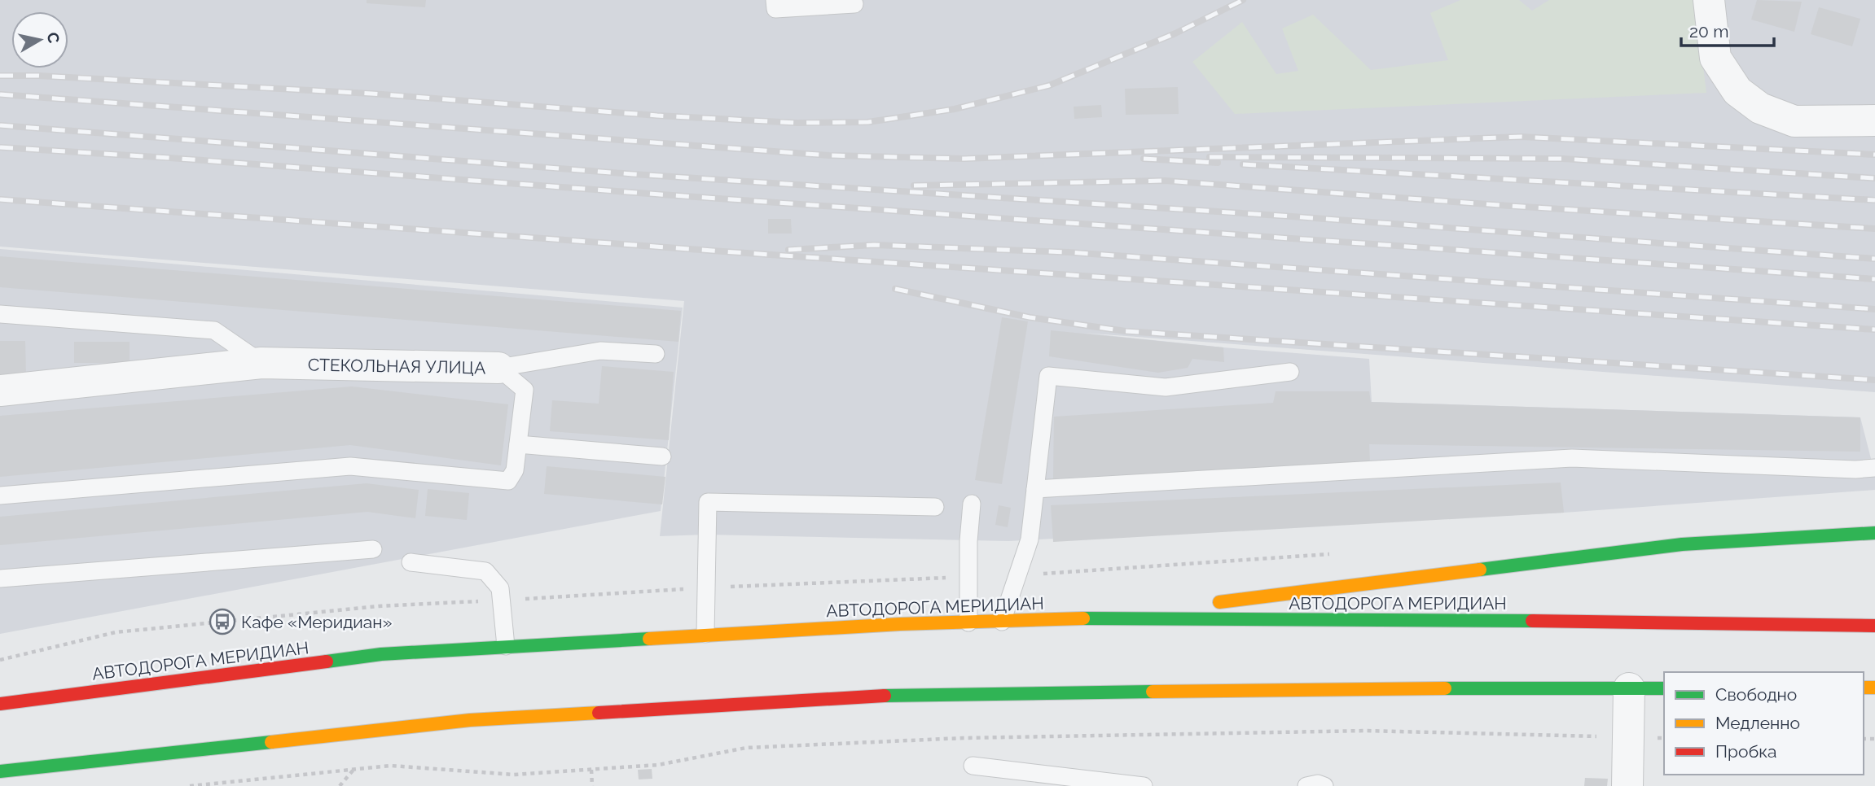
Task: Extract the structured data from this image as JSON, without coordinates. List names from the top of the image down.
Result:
{
  "streets": {
    "main road": ["АВТОДОРОГА МЕРИДИАН"],
    "street": ["СТЕКОЛЬНАЯ УЛИЦА"]
  },
  "places": {
    "bus stop": ["Кафе «Меридиан»"]
  },
  "legend": ["Свободно", "Медленно", "Пробка"],
  "scale_bar": "20 m",
  "north": "right"
}
